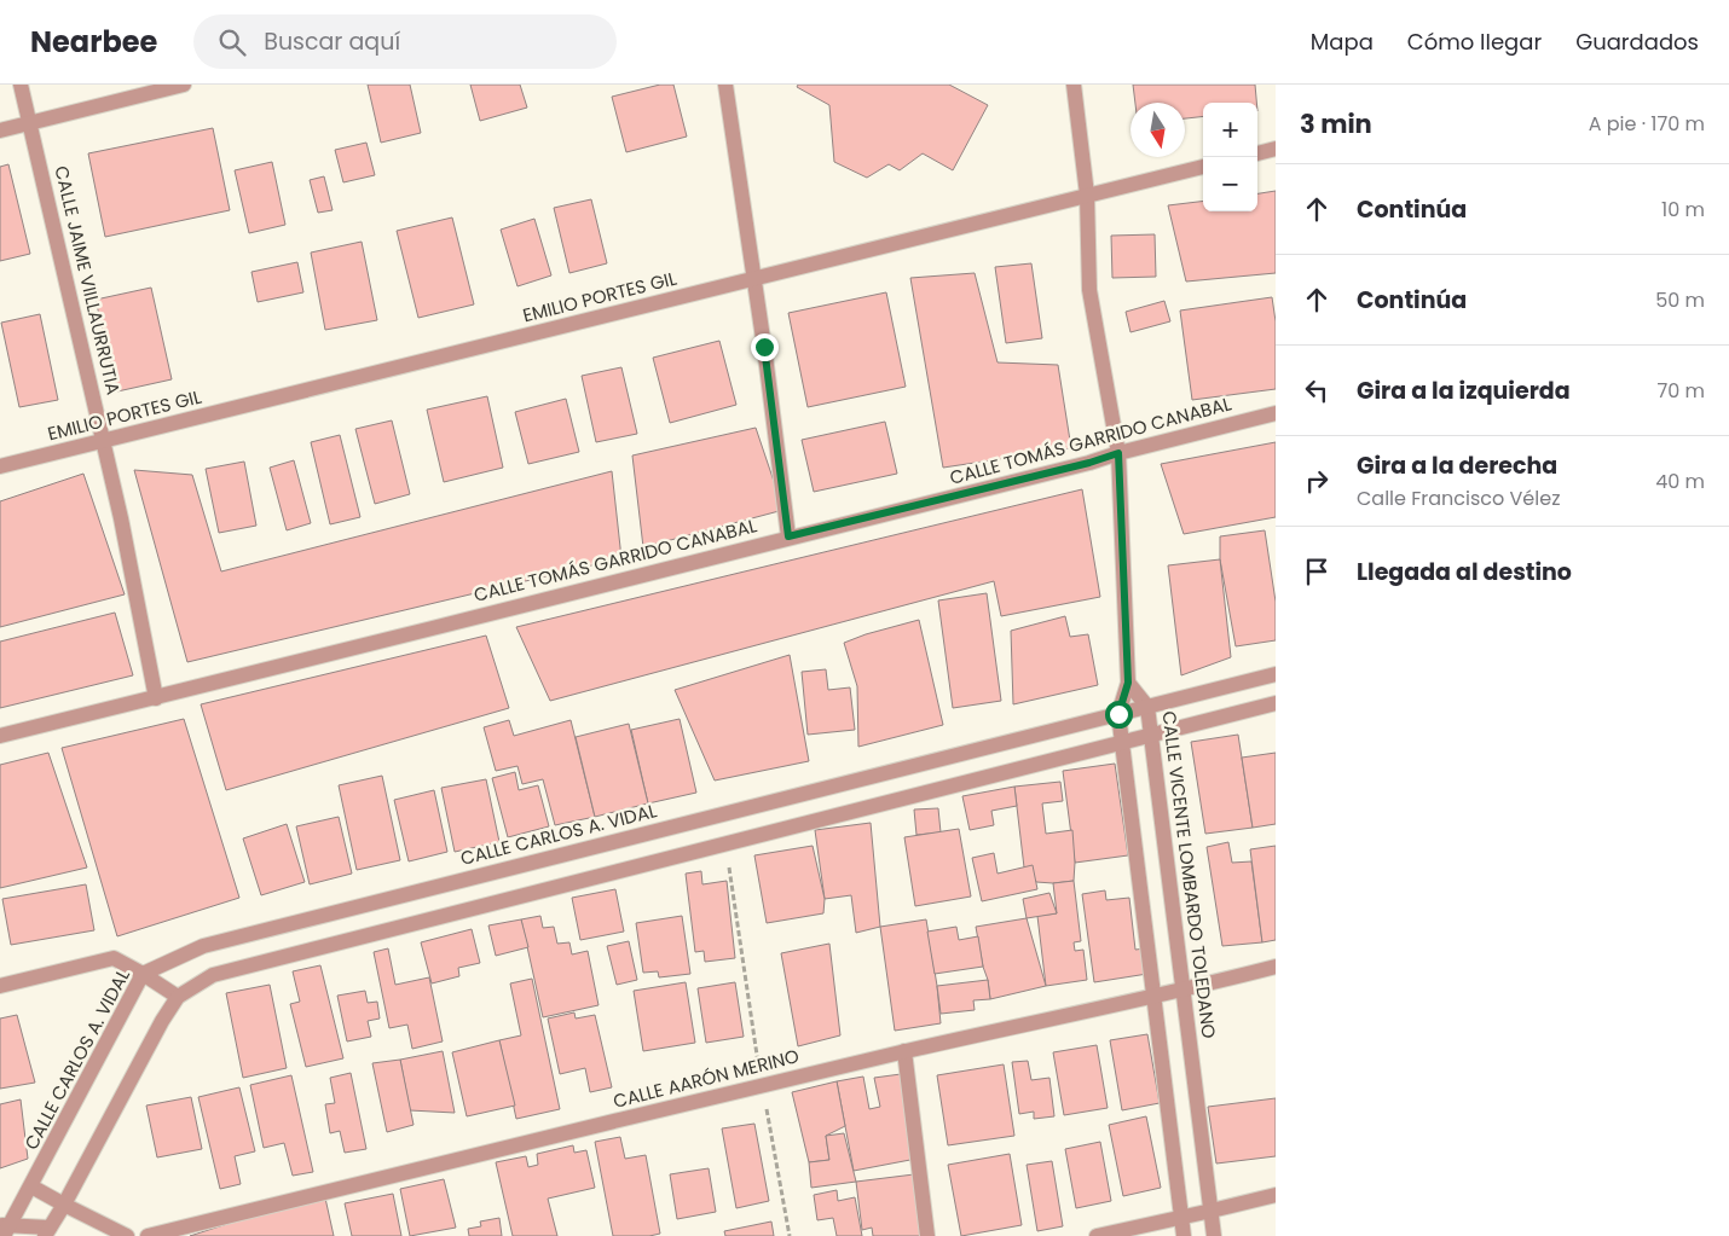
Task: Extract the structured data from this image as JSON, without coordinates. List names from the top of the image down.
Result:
{
  "streets": {
    "street": [
      "CALLE JAIME VIILLAURRUTIA",
      "EMILIO PORTES GIL",
      "CALLE TOMÁS GARRIDO CANABAL",
      "CALLE CARLOS A. VIDAL",
      "CALLE VICENTE LOMBARDO TOLEDANO",
      "CALLE AARÓN MERINO"
    ]
  },
  "crossings": [
    ["CALLE JAIME VIILLAURRUTIA", "EMILIO PORTES GIL"],
    ["CALLE JAIME VIILLAURRUTIA", "CALLE TOMÁS GARRIDO CANABAL"],
    ["CALLE CARLOS A. VIDAL", "CALLE VICENTE LOMBARDO TOLEDANO"],
    ["CALLE VICENTE LOMBARDO TOLEDANO", "CALLE AARÓN MERINO"]
  ],
  "north": "bottom",
  "page": {
    "header": "Nearbee",
    "search": "Buscar aquí",
    "nav": ["Mapa", "Cómo llegar", "Guardados"],
    "heading": ["3 min", "A pie · 170 m"],
    "map_buttons": ["+", "−"],
    "list": [
      ["Continúa", "10 m"],
      ["Continúa", "50 m"],
      ["Gira a la izquierda", "70 m"],
      ["Gira a la derecha", "Calle Francisco Vélez", "40 m"],
      "Llegada al destino"
    ]
  }
}
